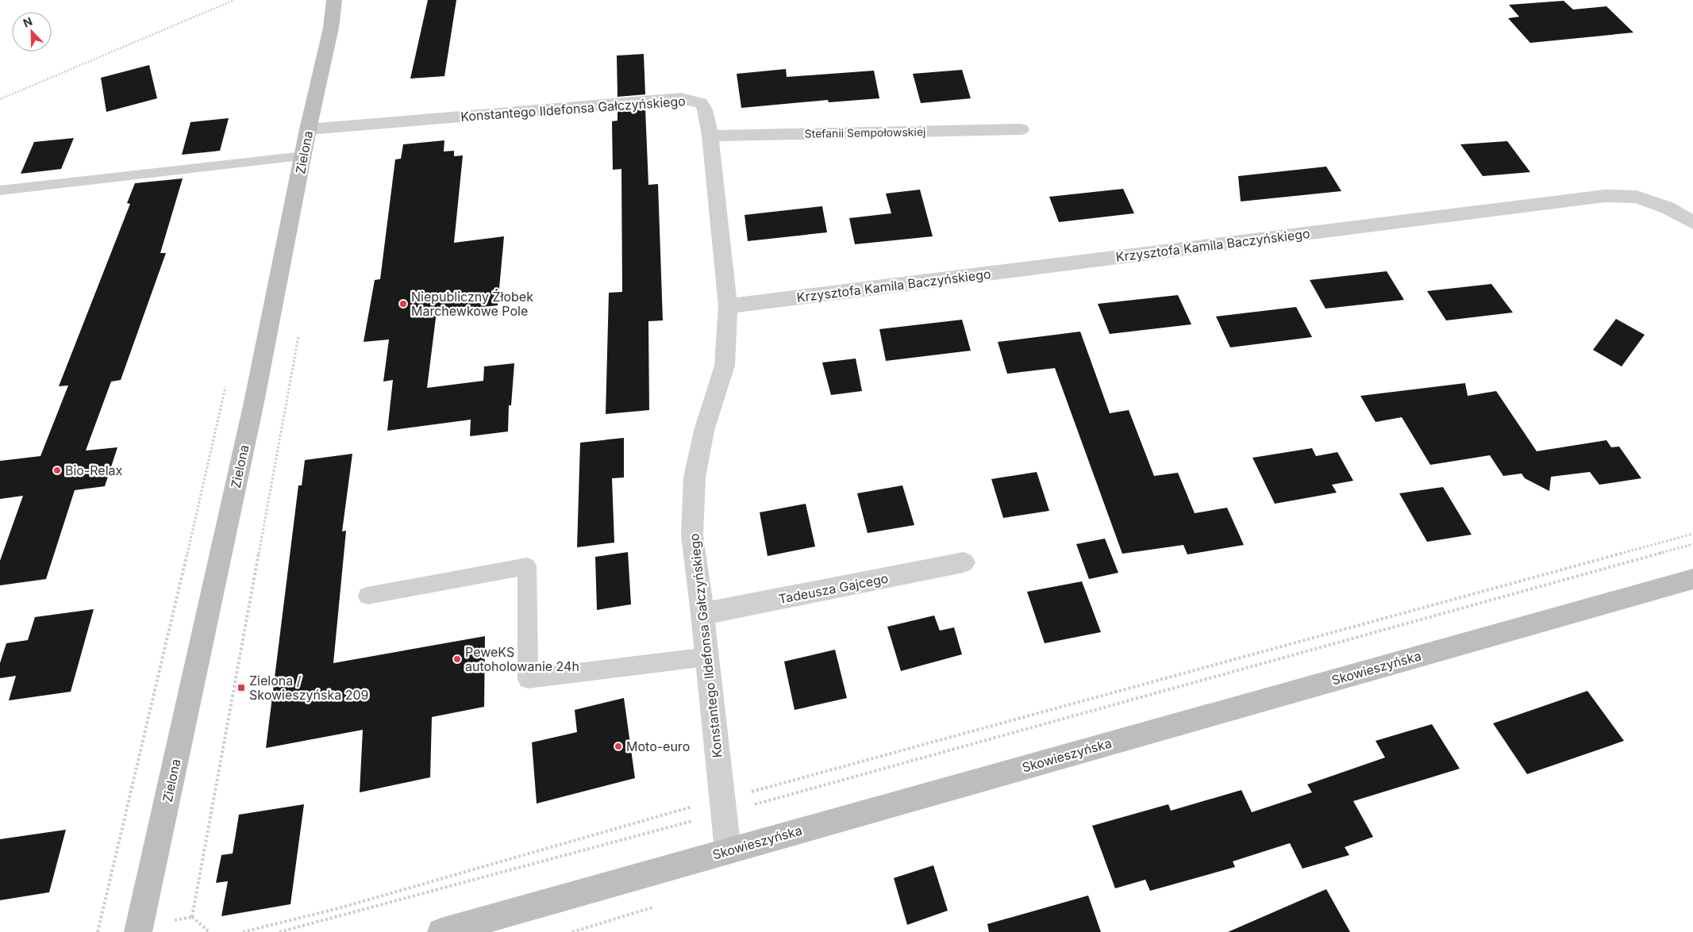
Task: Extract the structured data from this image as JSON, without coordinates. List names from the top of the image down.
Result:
{
  "streets": {
    "main road": ["Zielona", "Skowieszyńska"],
    "street": [
      "Konstantego Ildefonsa Gałczyńskiego",
      "Stefanii Sempołowskiej",
      "Krzysztofa Kamila Baczyńskiego",
      "Tadeusza Gajcego"
    ]
  },
  "crossings": [
    ["Konstantego Ildefonsa Gałczyńskiego", "Stefanii Sempołowskiej"],
    ["Konstantego Ildefonsa Gałczyńskiego", "Zielona"],
    ["Konstantego Ildefonsa Gałczyńskiego", "Krzysztofa Kamila Baczyńskiego"],
    ["Konstantego Ildefonsa Gałczyńskiego", "Tadeusza Gajcego"],
    ["Konstantego Ildefonsa Gałczyńskiego", "Skowieszyńska"]
  ],
  "places": {
    "other": [
      "Niepubliczny Żłobek Marchewkowe Pole",
      "Bio-Relax",
      "PeweKS autoholowanie 24h",
      "Moto-euro"
    ],
    "transit": ["Zielona / Skowieszyńska 209"]
  },
  "north": "top left"
}
